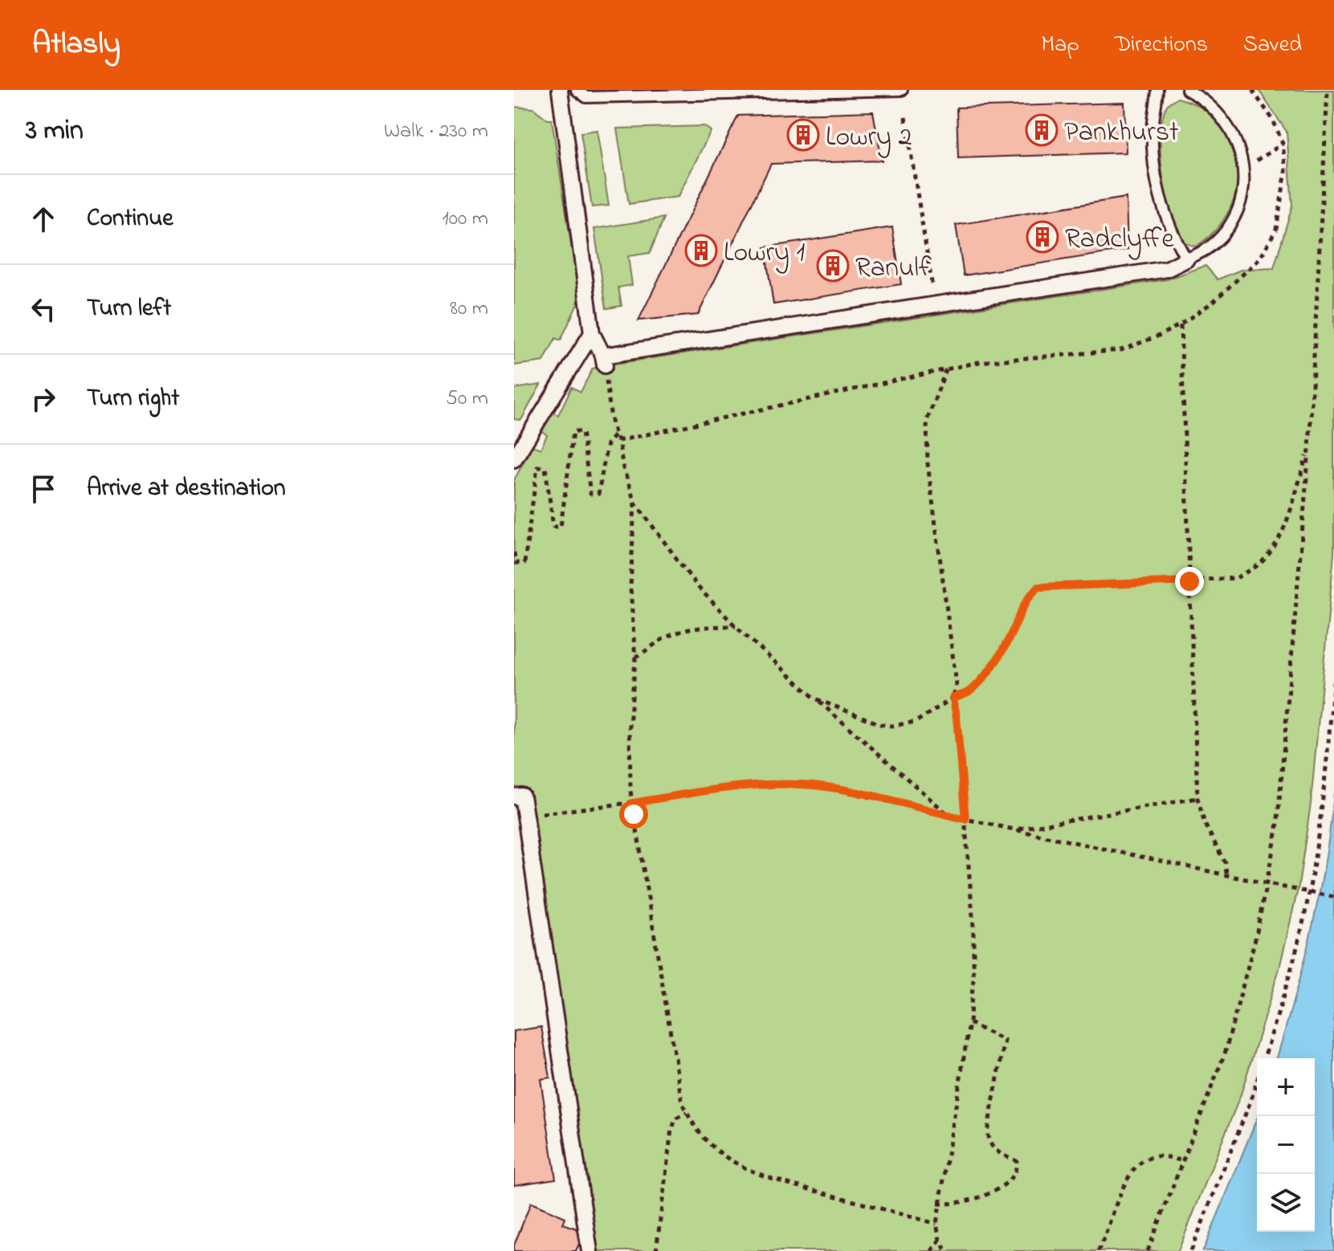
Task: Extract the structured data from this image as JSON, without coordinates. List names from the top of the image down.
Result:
{
  "places": {
    "building": [
      "Pankhurst",
      "Lowry 2",
      "Radclyffe",
      "Lowry 1",
      "Ranulf"
    ]
  },
  "page": {
    "header": "Atlasly",
    "nav": ["Map", "Directions", "Saved"],
    "heading": ["3 min", "Walk · 230 m"],
    "list": [
      ["Continue", "100 m"],
      ["Turn left", "80 m"],
      ["Turn right", "50 m"],
      "Arrive at destination"
    ],
    "map_buttons": ["+", "−"]
  }
}
